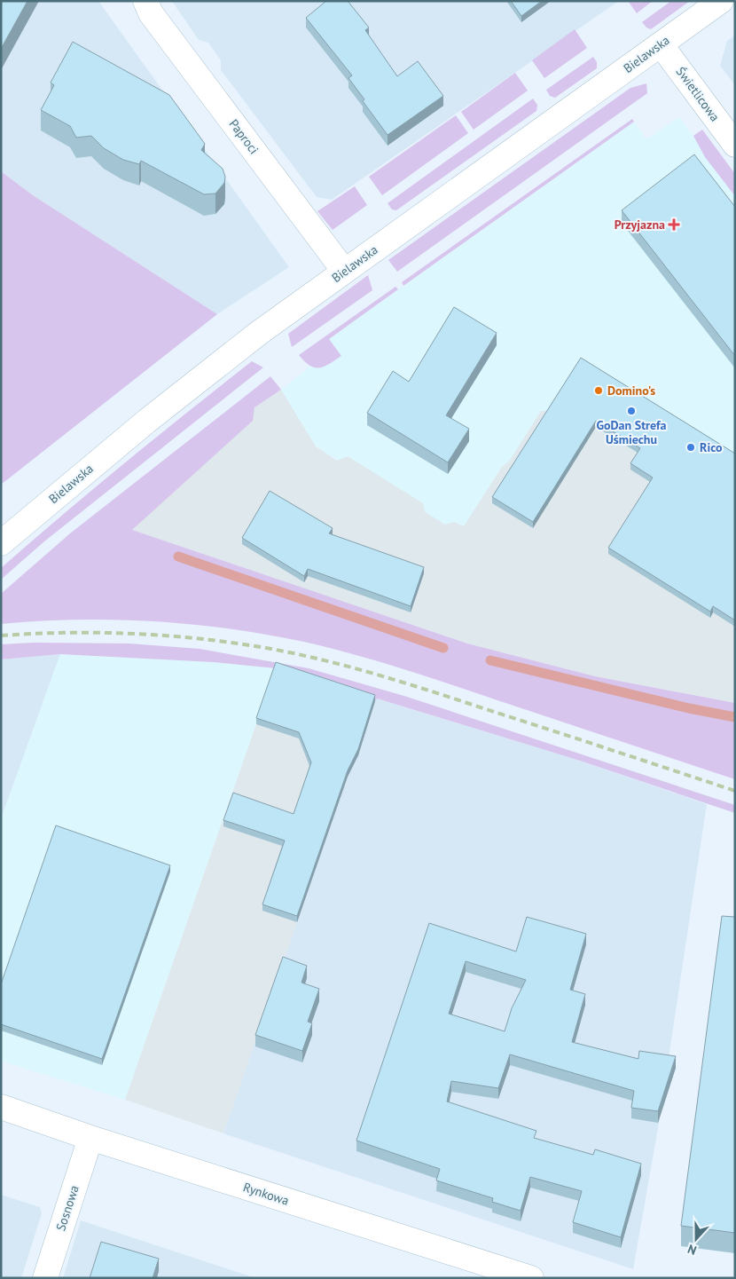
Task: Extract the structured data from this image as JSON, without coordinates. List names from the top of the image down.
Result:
{
  "streets": {
    "street": [
      "Bielawska",
      "Świetlicowa",
      "Paproci",
      "Rynkowa",
      "Sosnowa"
    ]
  },
  "crossings": [
    ["Bielawska", "Świetlicowa"],
    ["Bielawska", "Paproci"],
    ["Rynkowa", "Sosnowa"]
  ],
  "places": {
    "health": ["Przyjazna"],
    "other": ["Domino's", "GoDan Strefa Uśmiechu", "Rico"]
  },
  "north": "bottom"
}
